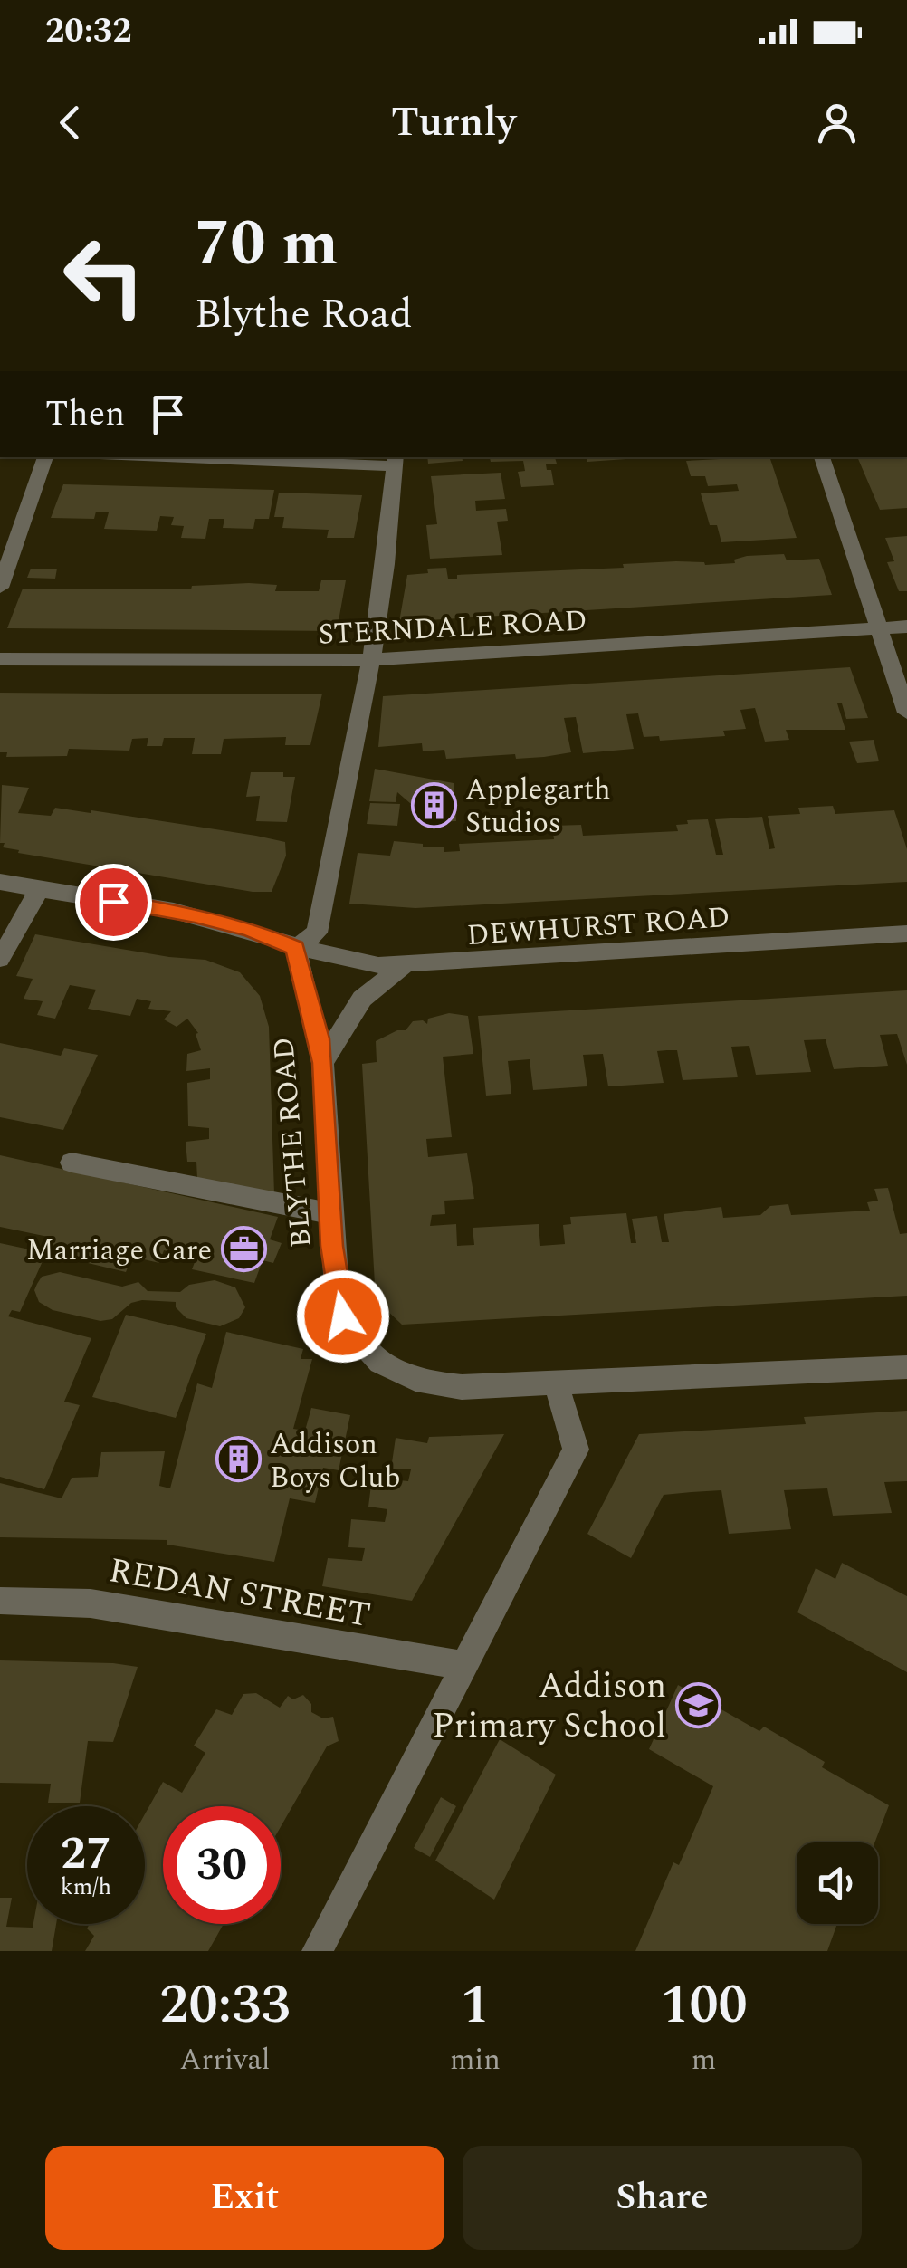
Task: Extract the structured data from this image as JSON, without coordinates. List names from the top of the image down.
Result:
{
  "streets": {
    "street": [
      "STERNDALE ROAD",
      "DEWHURST ROAD",
      "BLYTHE ROAD",
      "REDAN STREET"
    ]
  },
  "crossings": [
    ["DEWHURST ROAD", "BLYTHE ROAD"]
  ],
  "places": {
    "building": ["Applegarth Studios", "Addison Boys Club"],
    "office": ["Marriage Care"],
    "school or university": ["Addison Primary School"]
  },
  "page": {
    "status": "20:32",
    "header": "Turnly",
    "turn": ["70 m", "Blythe Road"],
    "then": "Then",
    "speed": "27 km/h",
    "limit": "30",
    "eta": [
      "20:33",
      "Arrival",
      "1",
      "min",
      "100",
      "m"
    ],
    "buttons": ["Exit", "Share"]
  }
}
